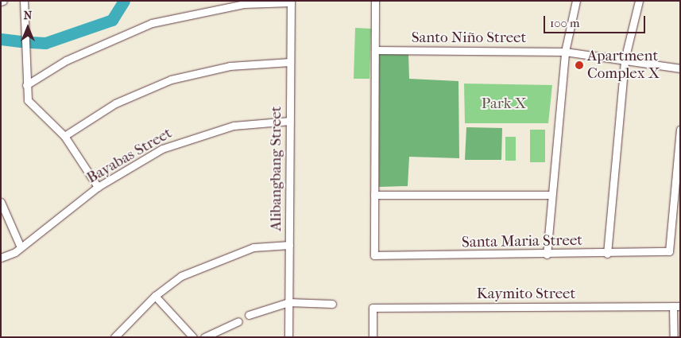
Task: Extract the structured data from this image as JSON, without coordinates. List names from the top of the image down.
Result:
{
  "streets": {
    "street": [
      "Santo Niño Street",
      "Bayabas Street",
      "Alibangbang Street",
      "Santa Maria Street",
      "Kaymito Street"
    ]
  },
  "crossings": [
    ["Bayabas Street", "Alibangbang Street"]
  ],
  "parks": ["Park X"],
  "places": ["Apartment Complex X"],
  "scale_bar": "100 m",
  "north": "top"
}
